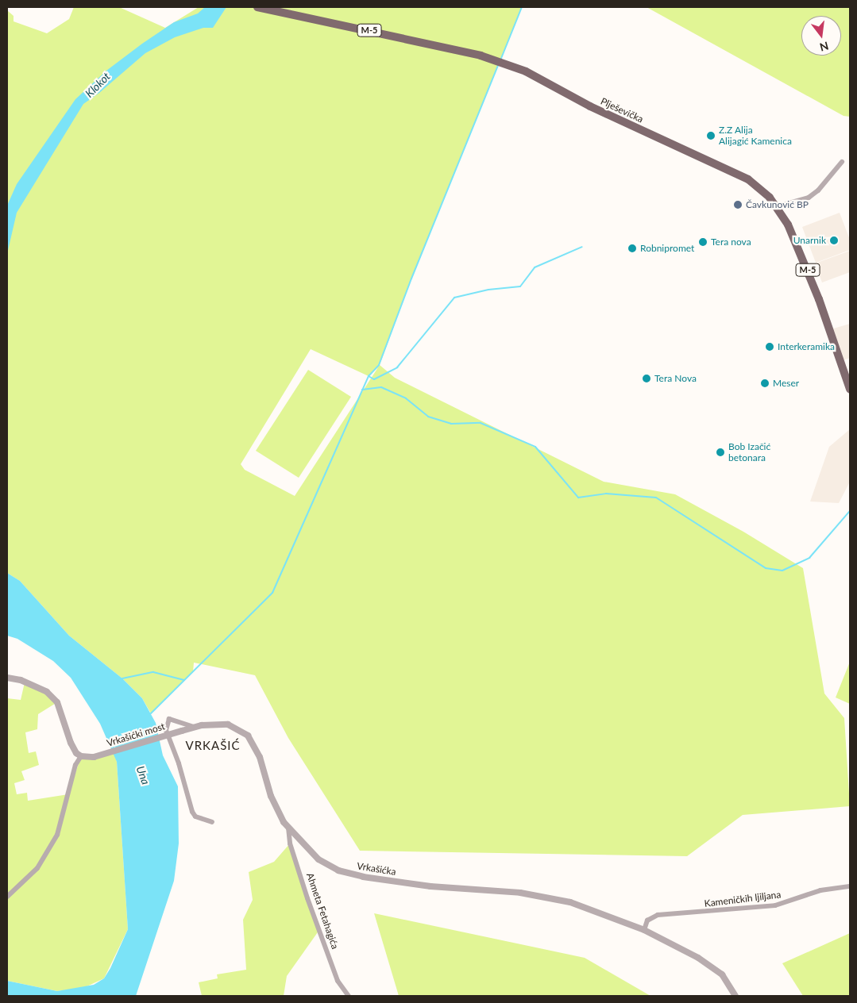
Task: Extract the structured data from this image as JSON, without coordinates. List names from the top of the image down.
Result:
{
  "streets": {
    "main road": ["M-5", "Plješevička"],
    "street": [
      "Vrkašićki most",
      "Vrkašićka",
      "Kameničkih ljiljana",
      "Ahmeta Fetahagića"
    ]
  },
  "crossings": [
    ["Vrkašićki most", "Vrkašićka"],
    ["Vrkašićka", "Kameničkih ljiljana"],
    ["Vrkašićka", "Ahmeta Fetahagića"]
  ],
  "districts": ["VRKAŠIĆ"],
  "water": ["Klokot", "Una"],
  "places": [
    "Z.Z Alija Alijagić Kamenica",
    "Čavkunović BP",
    "Unarnik",
    "Tera nova",
    "Robnipromet",
    "Interkeramika",
    "Tera Nova",
    "Meser",
    "Bob Izačić betonara"
  ],
  "north": "bottom"
}
